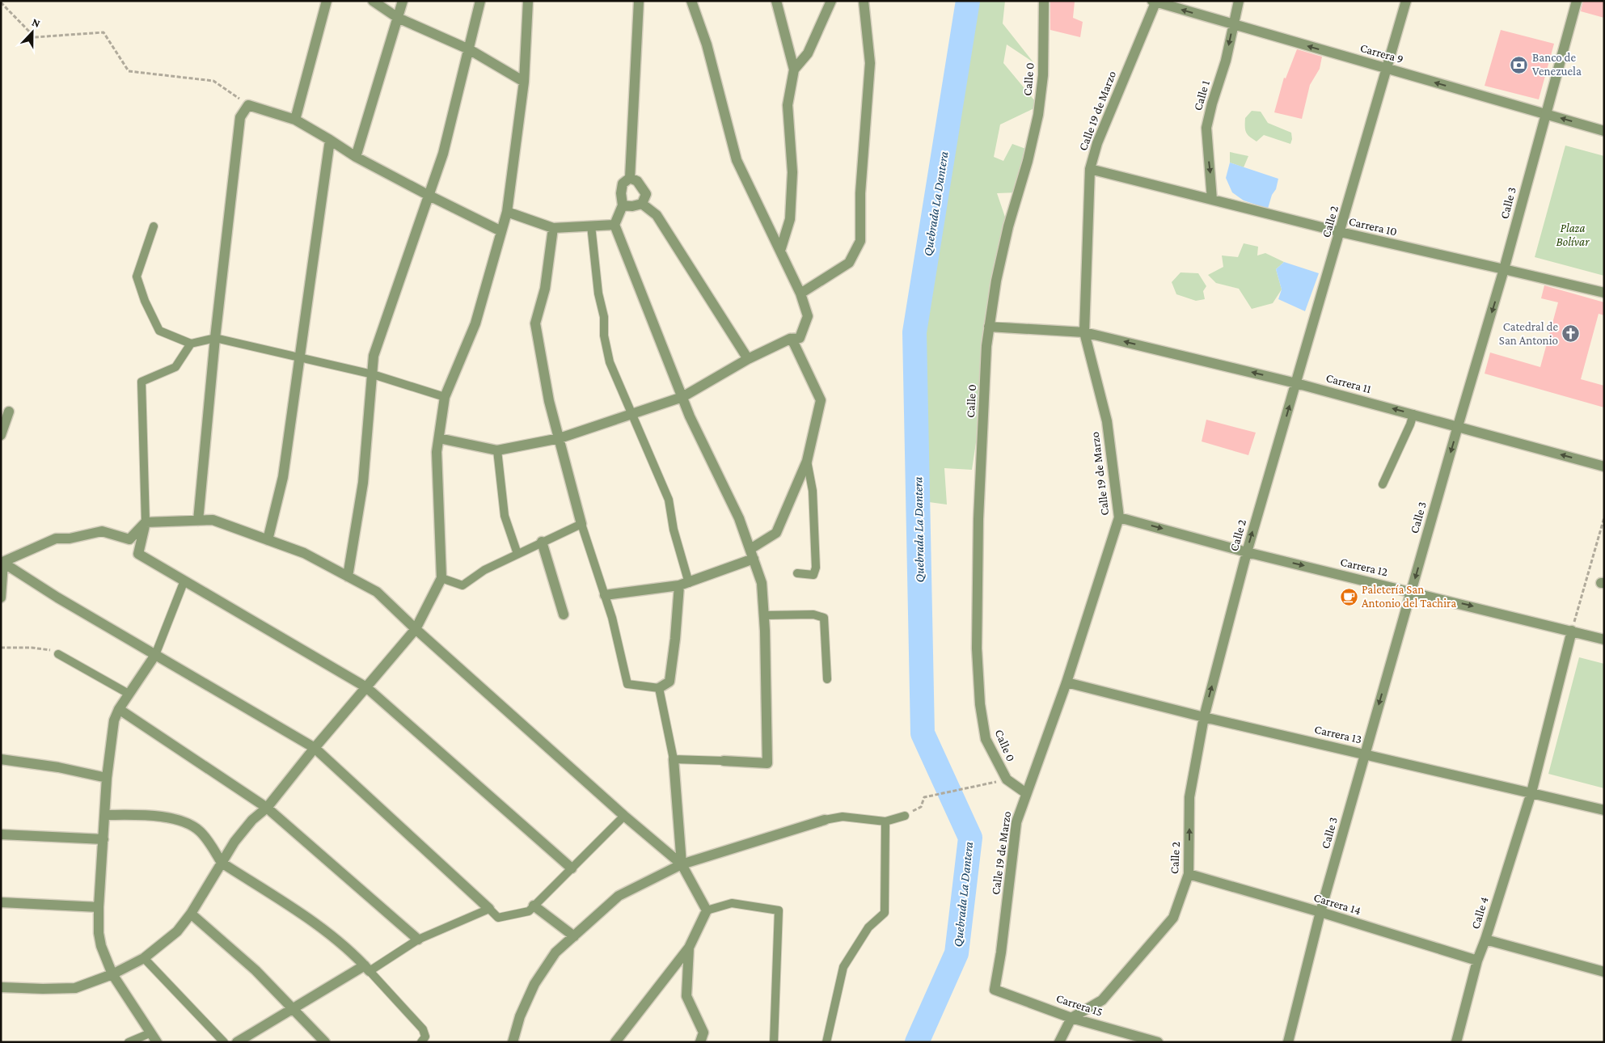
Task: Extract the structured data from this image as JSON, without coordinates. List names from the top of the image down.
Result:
{
  "streets": {
    "street": [
      "Carrera 9",
      "Calle 0",
      "Calle 1",
      "Calle 19 de Marzo",
      "Calle 3",
      "Calle 2",
      "Carrera 10",
      "Carrera 11",
      "Carrera 12",
      "Carrera 13",
      "Carrera 14",
      "Calle 4",
      "Carrera 15"
    ]
  },
  "crossings": [
    ["Carrera 9", "Calle 1"],
    ["Carrera 9", "Calle 19 de Marzo"],
    ["Carrera 9", "Calle 3"],
    ["Carrera 9", "Calle 2"],
    ["Calle 0", "Calle 19 de Marzo"],
    ["Calle 0", "Carrera 11"],
    ["Calle 1", "Carrera 10"],
    ["Calle 19 de Marzo", "Carrera 10"],
    ["Calle 19 de Marzo", "Carrera 11"],
    ["Calle 19 de Marzo", "Carrera 12"],
    ["Calle 19 de Marzo", "Carrera 13"],
    ["Calle 19 de Marzo", "Carrera 15"],
    ["Calle 3", "Carrera 10"],
    ["Calle 3", "Carrera 11"],
    ["Calle 3", "Carrera 12"],
    ["Calle 3", "Carrera 13"],
    ["Calle 3", "Carrera 14"],
    ["Calle 2", "Carrera 10"],
    ["Calle 2", "Carrera 11"],
    ["Calle 2", "Carrera 12"],
    ["Calle 2", "Carrera 13"],
    ["Calle 2", "Carrera 14"],
    ["Calle 2", "Carrera 15"],
    ["Carrera 12", "Calle 4"],
    ["Carrera 13", "Calle 4"],
    ["Carrera 14", "Calle 4"]
  ],
  "one_way": [
    "Carrera 9",
    "Calle 1",
    "Calle 3",
    "Calle 2",
    "Carrera 11",
    "Carrera 12"
  ],
  "water": ["Quebrada La Dantera"],
  "parks": ["Plaza Bolívar"],
  "places": {
    "bank": ["Banco de Venezuela"],
    "church": ["Catedral de San Antonio"],
    "cafe": ["Paletería San Antonio del Tachira"]
  },
  "north": "top"
}
